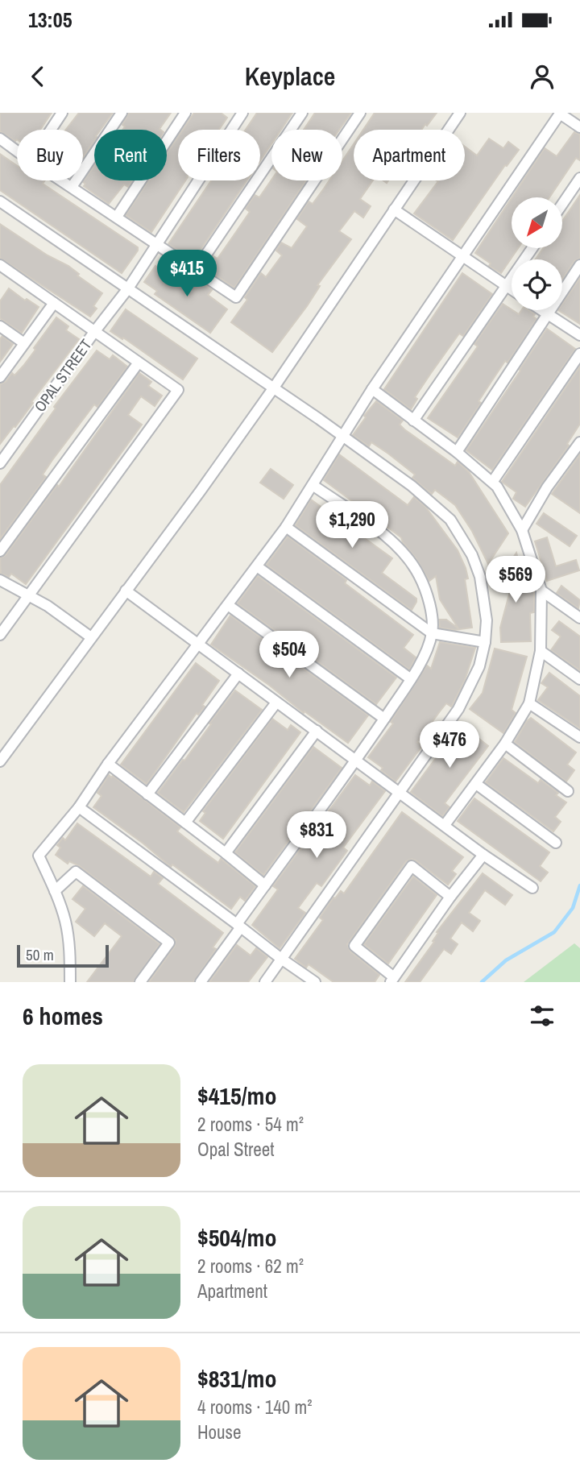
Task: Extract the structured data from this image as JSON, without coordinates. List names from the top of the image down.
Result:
{
  "streets": {
    "street": ["OPAL STREET"]
  },
  "scale_bar": "50 m",
  "north": "bottom left",
  "page": {
    "status": "13:05",
    "header": "Keyplace",
    "chip": [
      "Buy",
      "Rent",
      "Filters",
      "New",
      "Apartment"
    ],
    "price": [
      "$415",
      "$1,290",
      "$569",
      "$504",
      "$476",
      "$831"
    ],
    "scale": "50 m",
    "heading": "6 homes",
    "list": [
      {
        "name": "$415/mo",
        "note": "2 rooms · 54 m² · Opal Street"
      },
      {
        "name": "$504/mo",
        "note": "2 rooms · 62 m² · Apartment"
      },
      {
        "name": "$831/mo",
        "note": "4 rooms · 140 m² · House"
      }
    ]
  }
}
